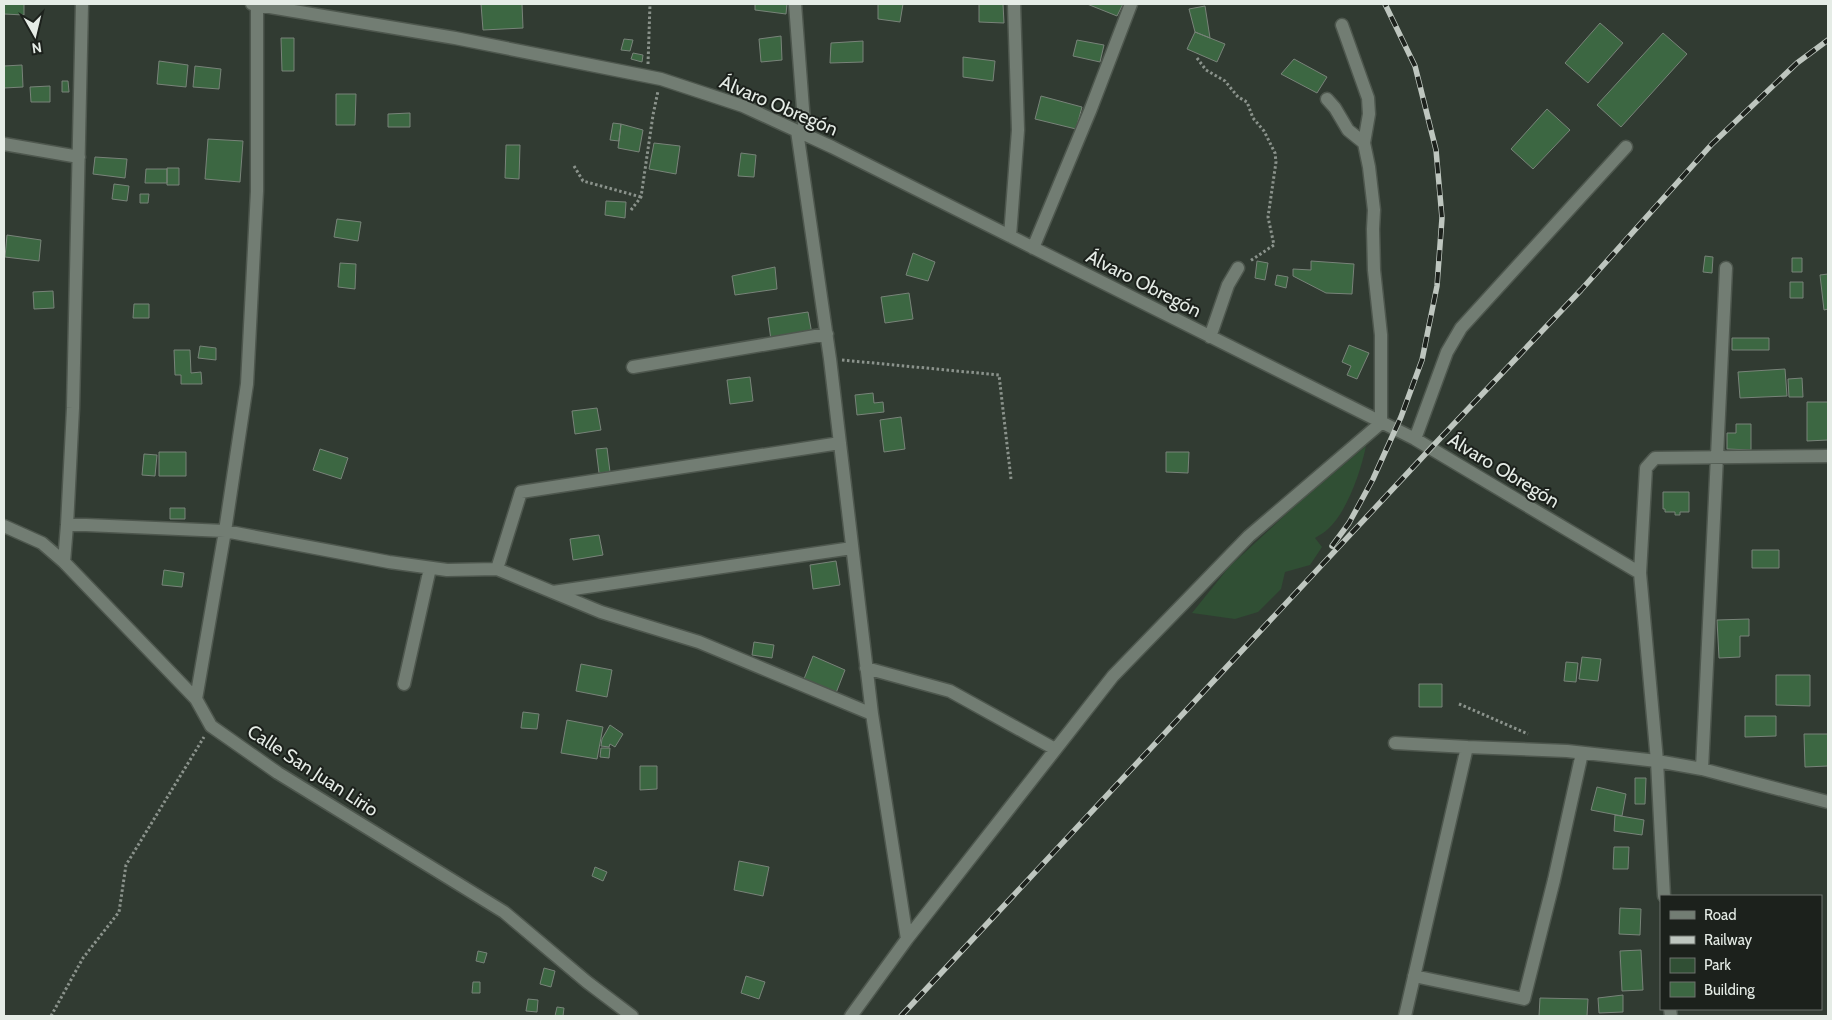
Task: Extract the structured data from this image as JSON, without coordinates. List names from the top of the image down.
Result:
{
  "streets": {
    "street": ["Álvaro Obregón", "Calle San Juan Lirio"]
  },
  "legend": [
    "Road",
    "Railway",
    "Park",
    "Building"
  ],
  "north": "bottom"
}
